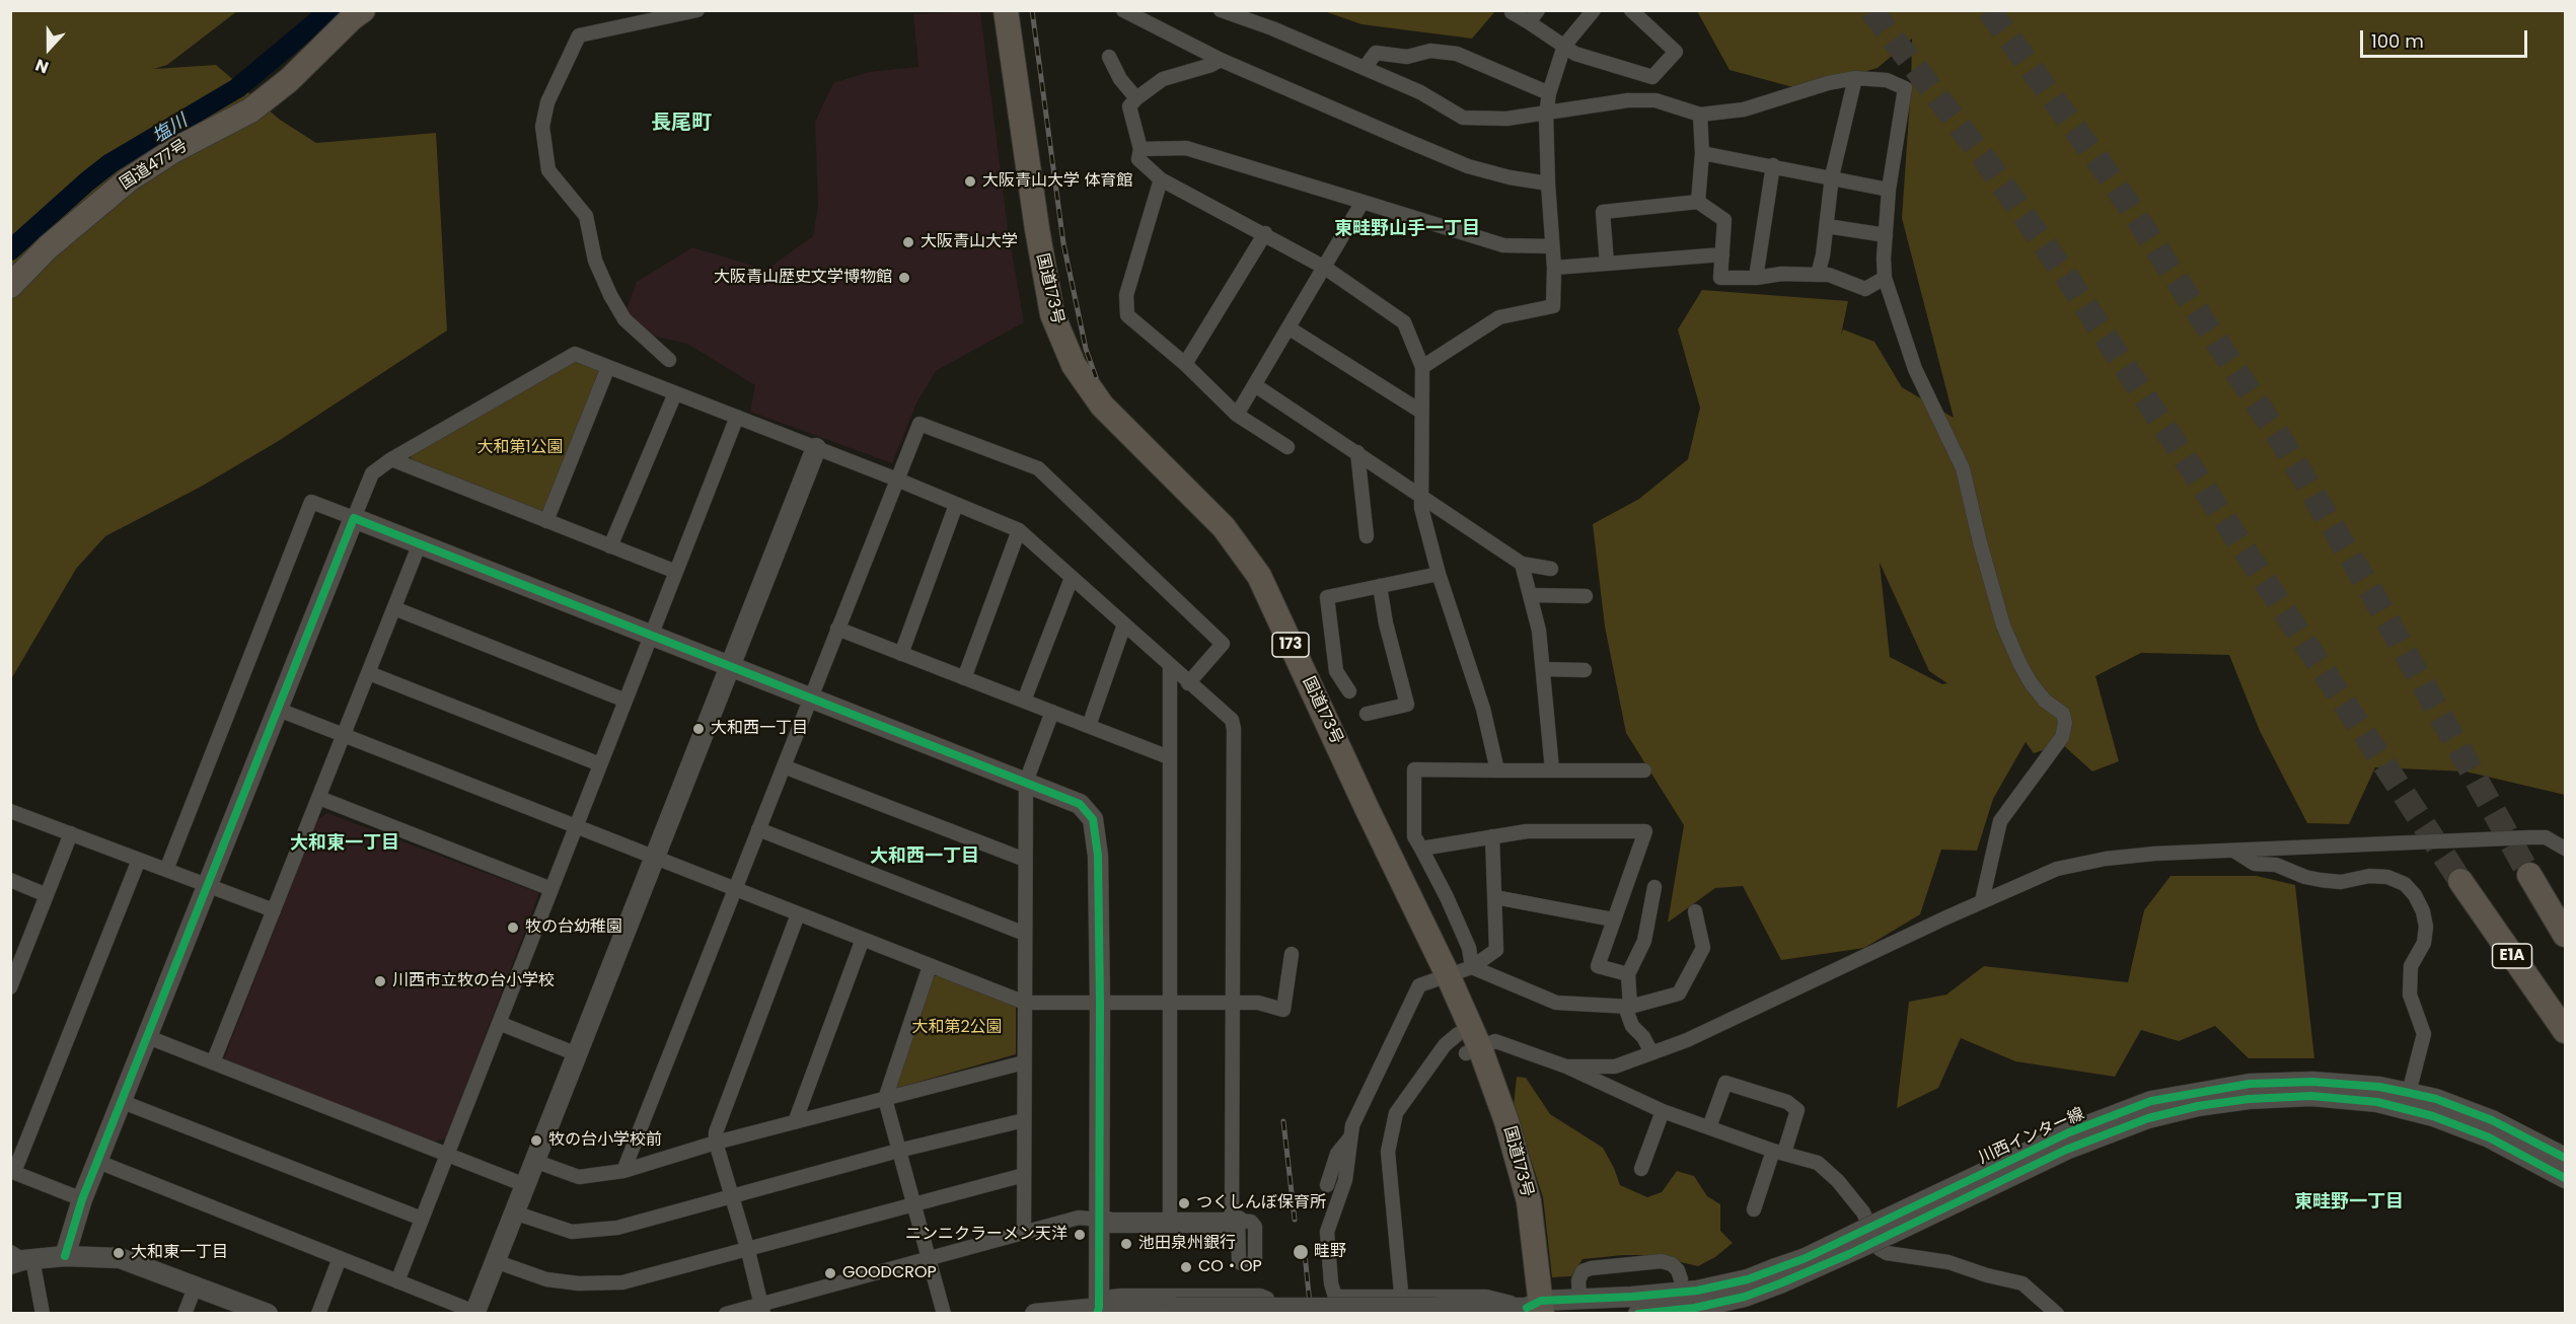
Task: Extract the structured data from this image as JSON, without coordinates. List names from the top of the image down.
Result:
{
  "streets": {
    "highway": [
      "国道477号",
      "国道173号",
      "173",
      "E1A"
    ],
    "street": ["川西インター線"]
  },
  "crossings": [
    ["国道173号", "川西インター線"]
  ],
  "districts": [
    "長尾町",
    "東畦野山手一丁目",
    "大和東一丁目",
    "大和西一丁目",
    "東畦野一丁目"
  ],
  "water": ["塩川"],
  "parks": ["大和第1公園", "大和第2公園"],
  "places": [
    "大阪青山大学 体育館",
    "大阪青山大学",
    "大阪青山歴史文学博物館",
    "大和西一丁目",
    "牧の台幼稚園",
    "川西市立牧の台小学校",
    "牧の台小学校前",
    "つくしんぼ保育所",
    "ニンニクラーメン天洋",
    "池田泉州銀行",
    "畦野",
    "大和東一丁目",
    "CO・OP",
    "GOODCROP"
  ],
  "scale_bar": "100 m",
  "north": "bottom"
}
